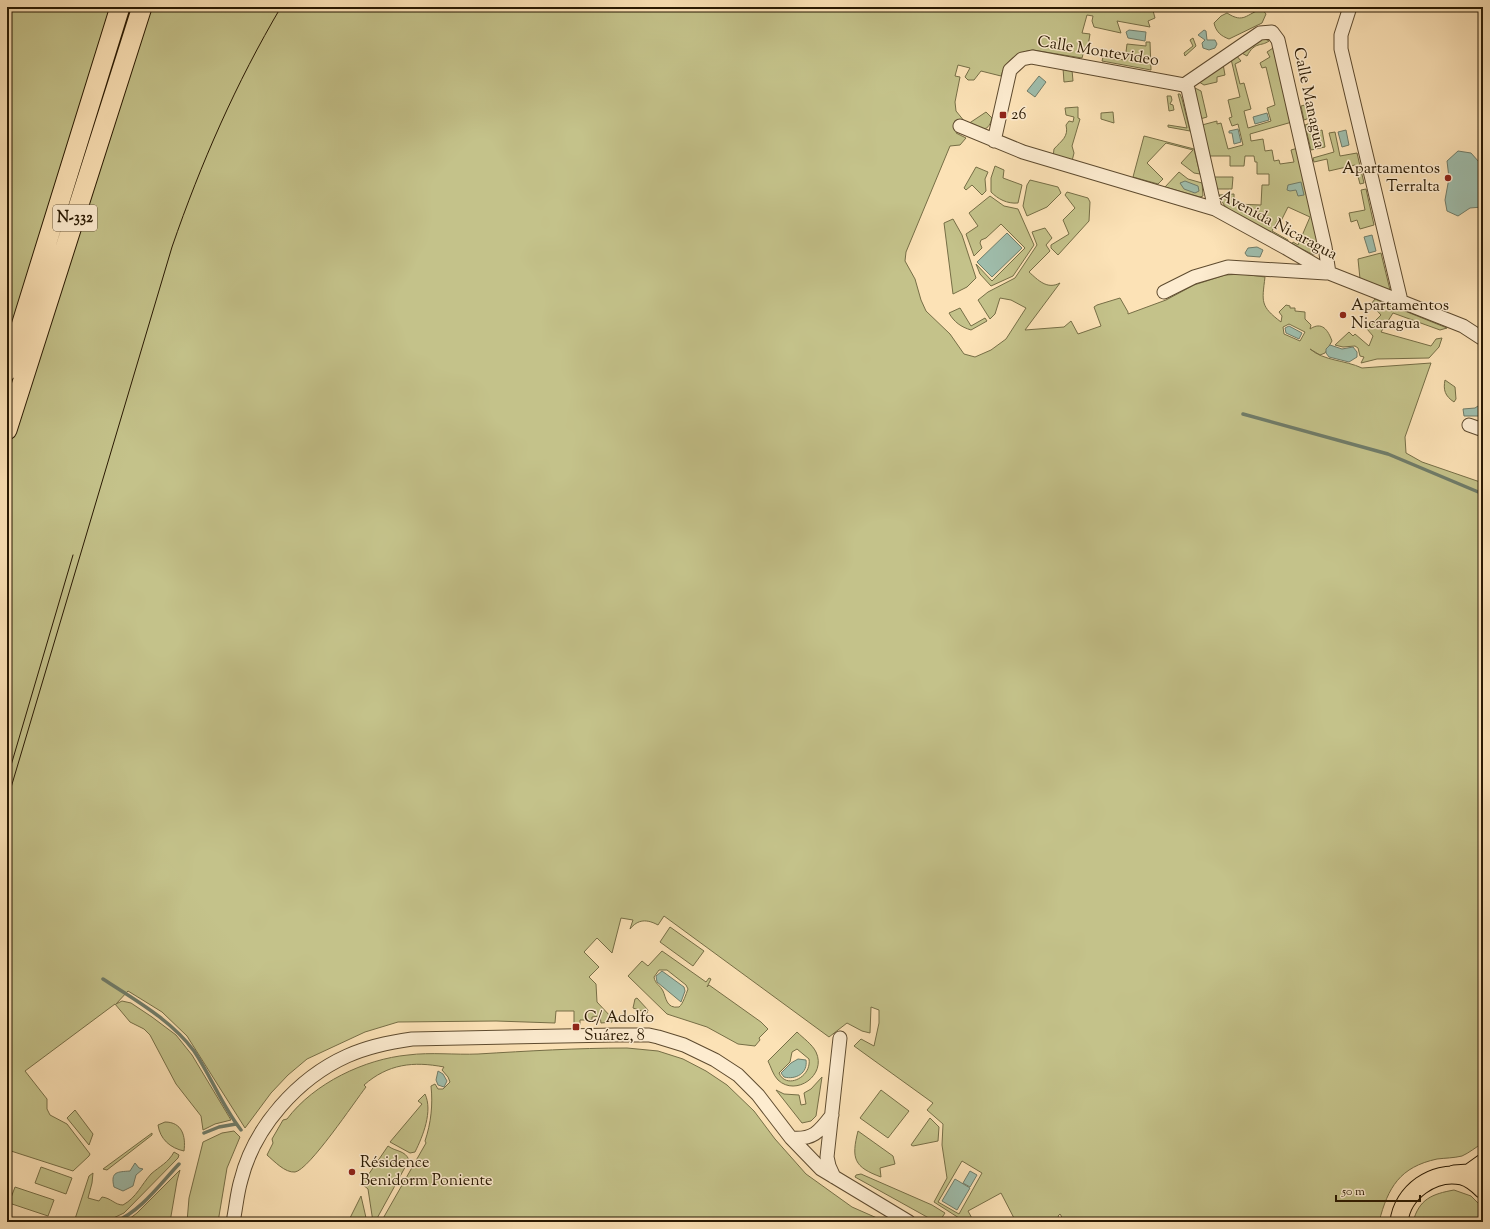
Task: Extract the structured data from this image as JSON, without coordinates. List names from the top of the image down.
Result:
{
  "streets": {
    "highway": ["N-332"],
    "street": ["Calle Montevideo", "Calle Managua", "Avenida Nicaragua"]
  },
  "crossings": [
    ["Calle Montevideo", "Calle Managua"],
    ["Calle Montevideo", "Avenida Nicaragua"],
    ["Calle Managua", "Avenida Nicaragua"]
  ],
  "places": {
    "transit": ["26", "C/ Adolfo Suárez, 8"],
    "other": ["Apartamentos Terralta", "Apartamentos Nicaragua", "Résidence Benidorm Poniente"]
  },
  "scale_bar": "50 m"
}
